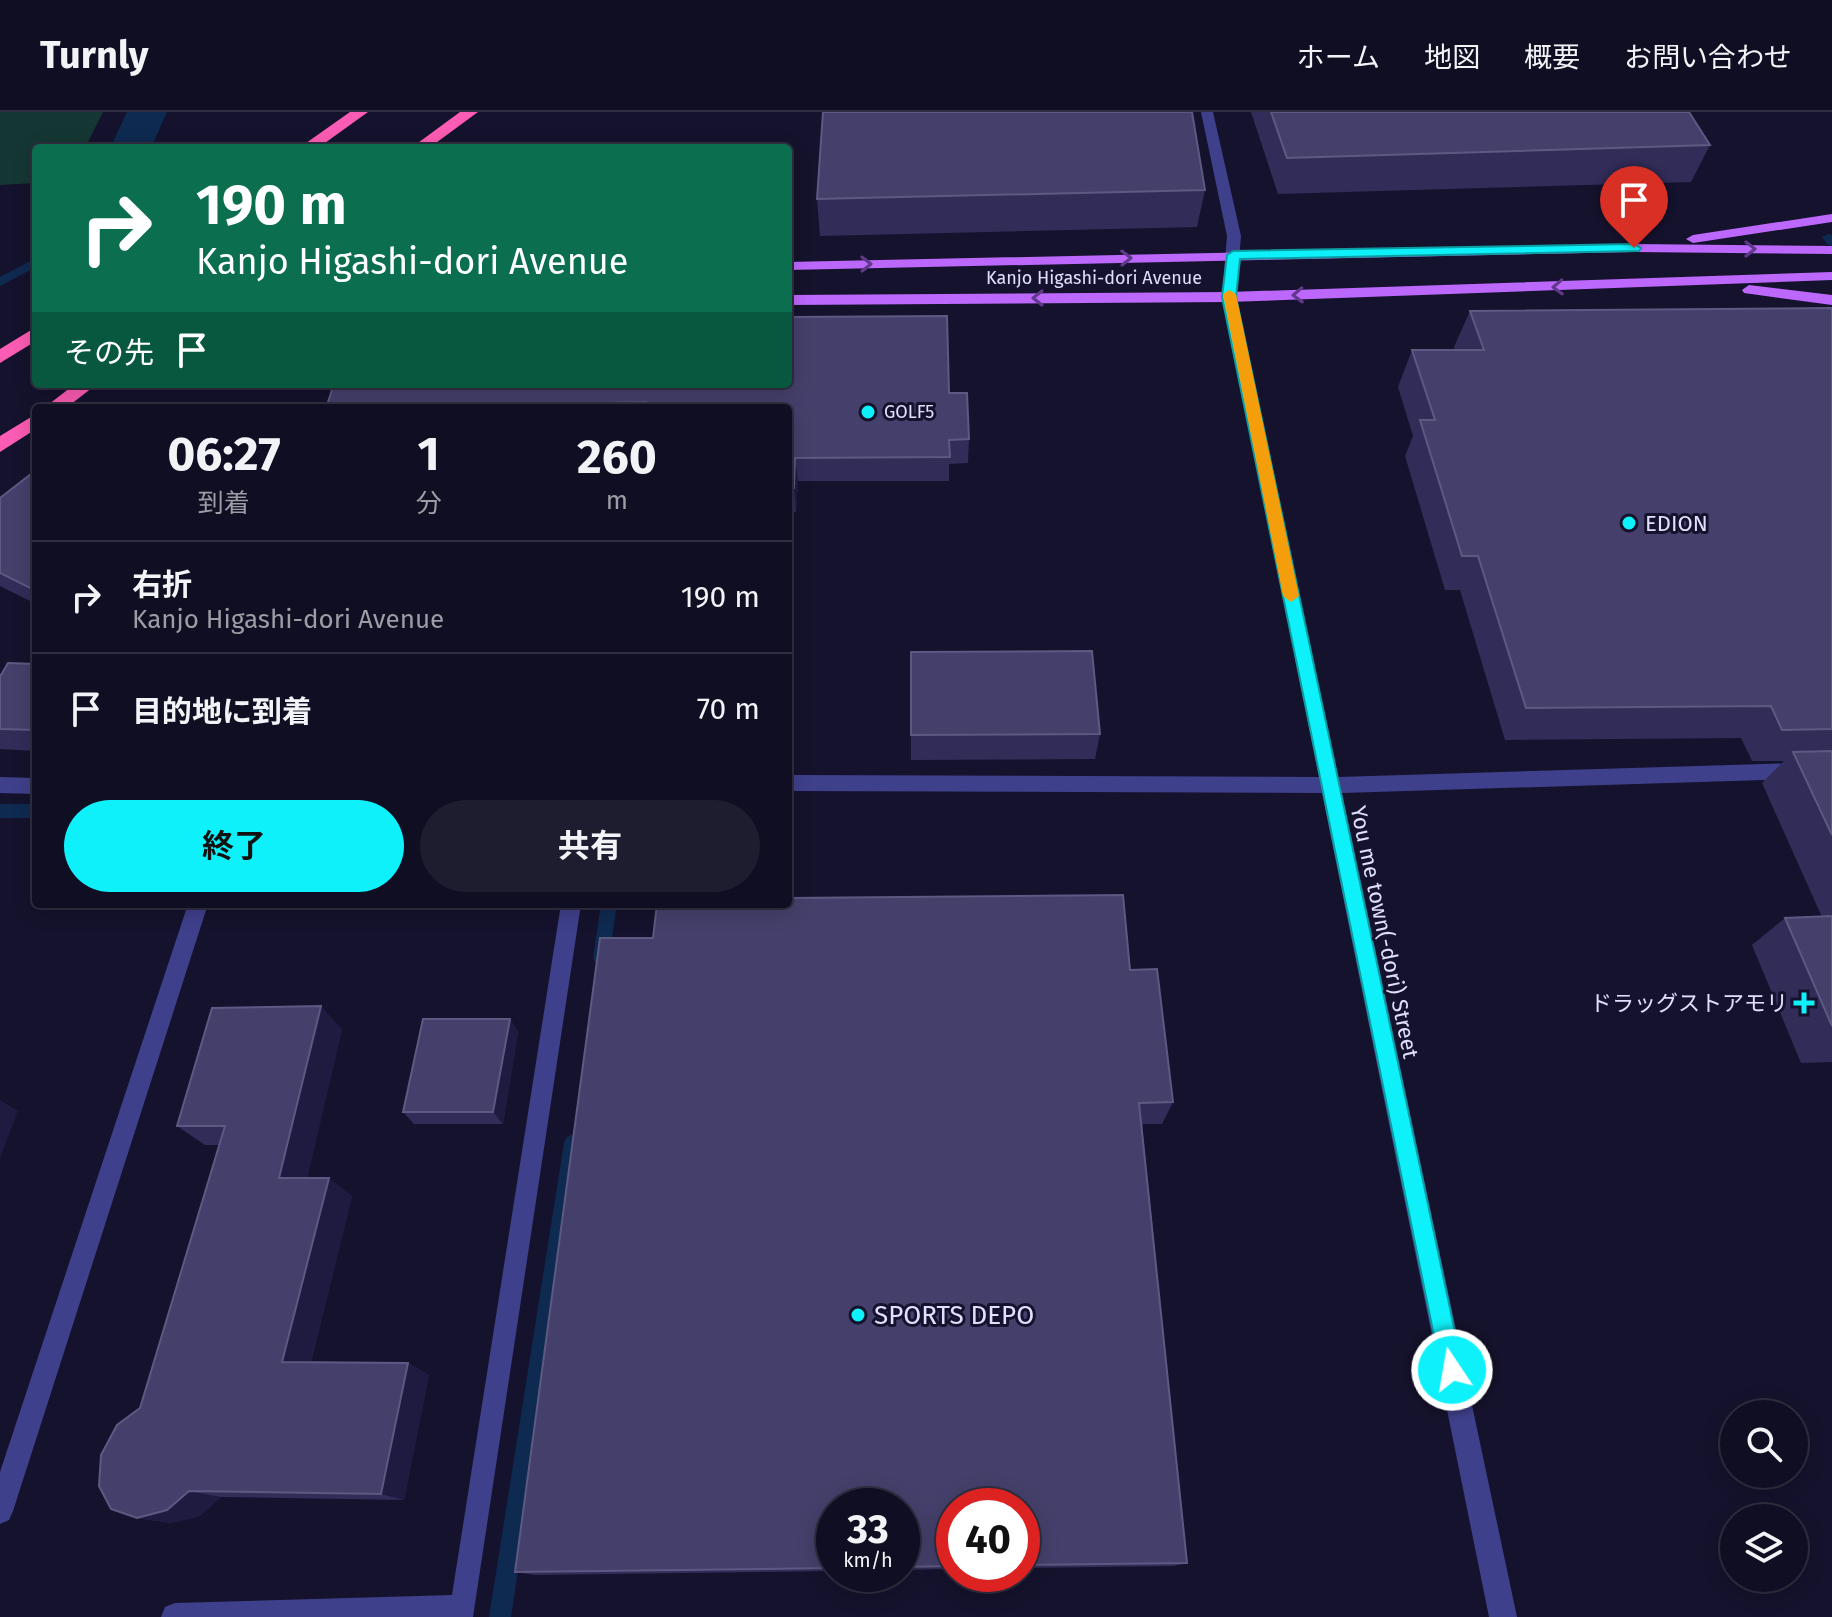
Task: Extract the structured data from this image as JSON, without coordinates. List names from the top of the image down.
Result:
{
  "streets": {
    "main road": ["Kanjo Higashi-dori Avenue"],
    "street": ["You me town(-dori) Street"]
  },
  "crossings": [
    ["Kanjo Higashi-dori Avenue", "You me town(-dori) Street"]
  ],
  "places": {
    "other": ["GOLF5", "EDION", "SPORTS DEPO"],
    "health": ["ドラッグストアモリ"]
  },
  "page": {
    "header": "Turnly",
    "nav": [
      "ホーム",
      "地図",
      "概要",
      "お問い合わせ"
    ],
    "turn": ["190 m", "Kanjo Higashi-dori Avenue"],
    "then": "その先",
    "eta": [
      "06:27",
      "到着",
      "1",
      "分",
      "260",
      "m"
    ],
    "list": [
      {
        "name": "右折",
        "note": "Kanjo Higashi-dori Avenue",
        "value": "190 m"
      },
      {
        "name": "目的地に到着",
        "value": "70 m"
      }
    ],
    "buttons": ["終了", "共有"],
    "speed": "33 km/h",
    "limit": "40"
  }
}
